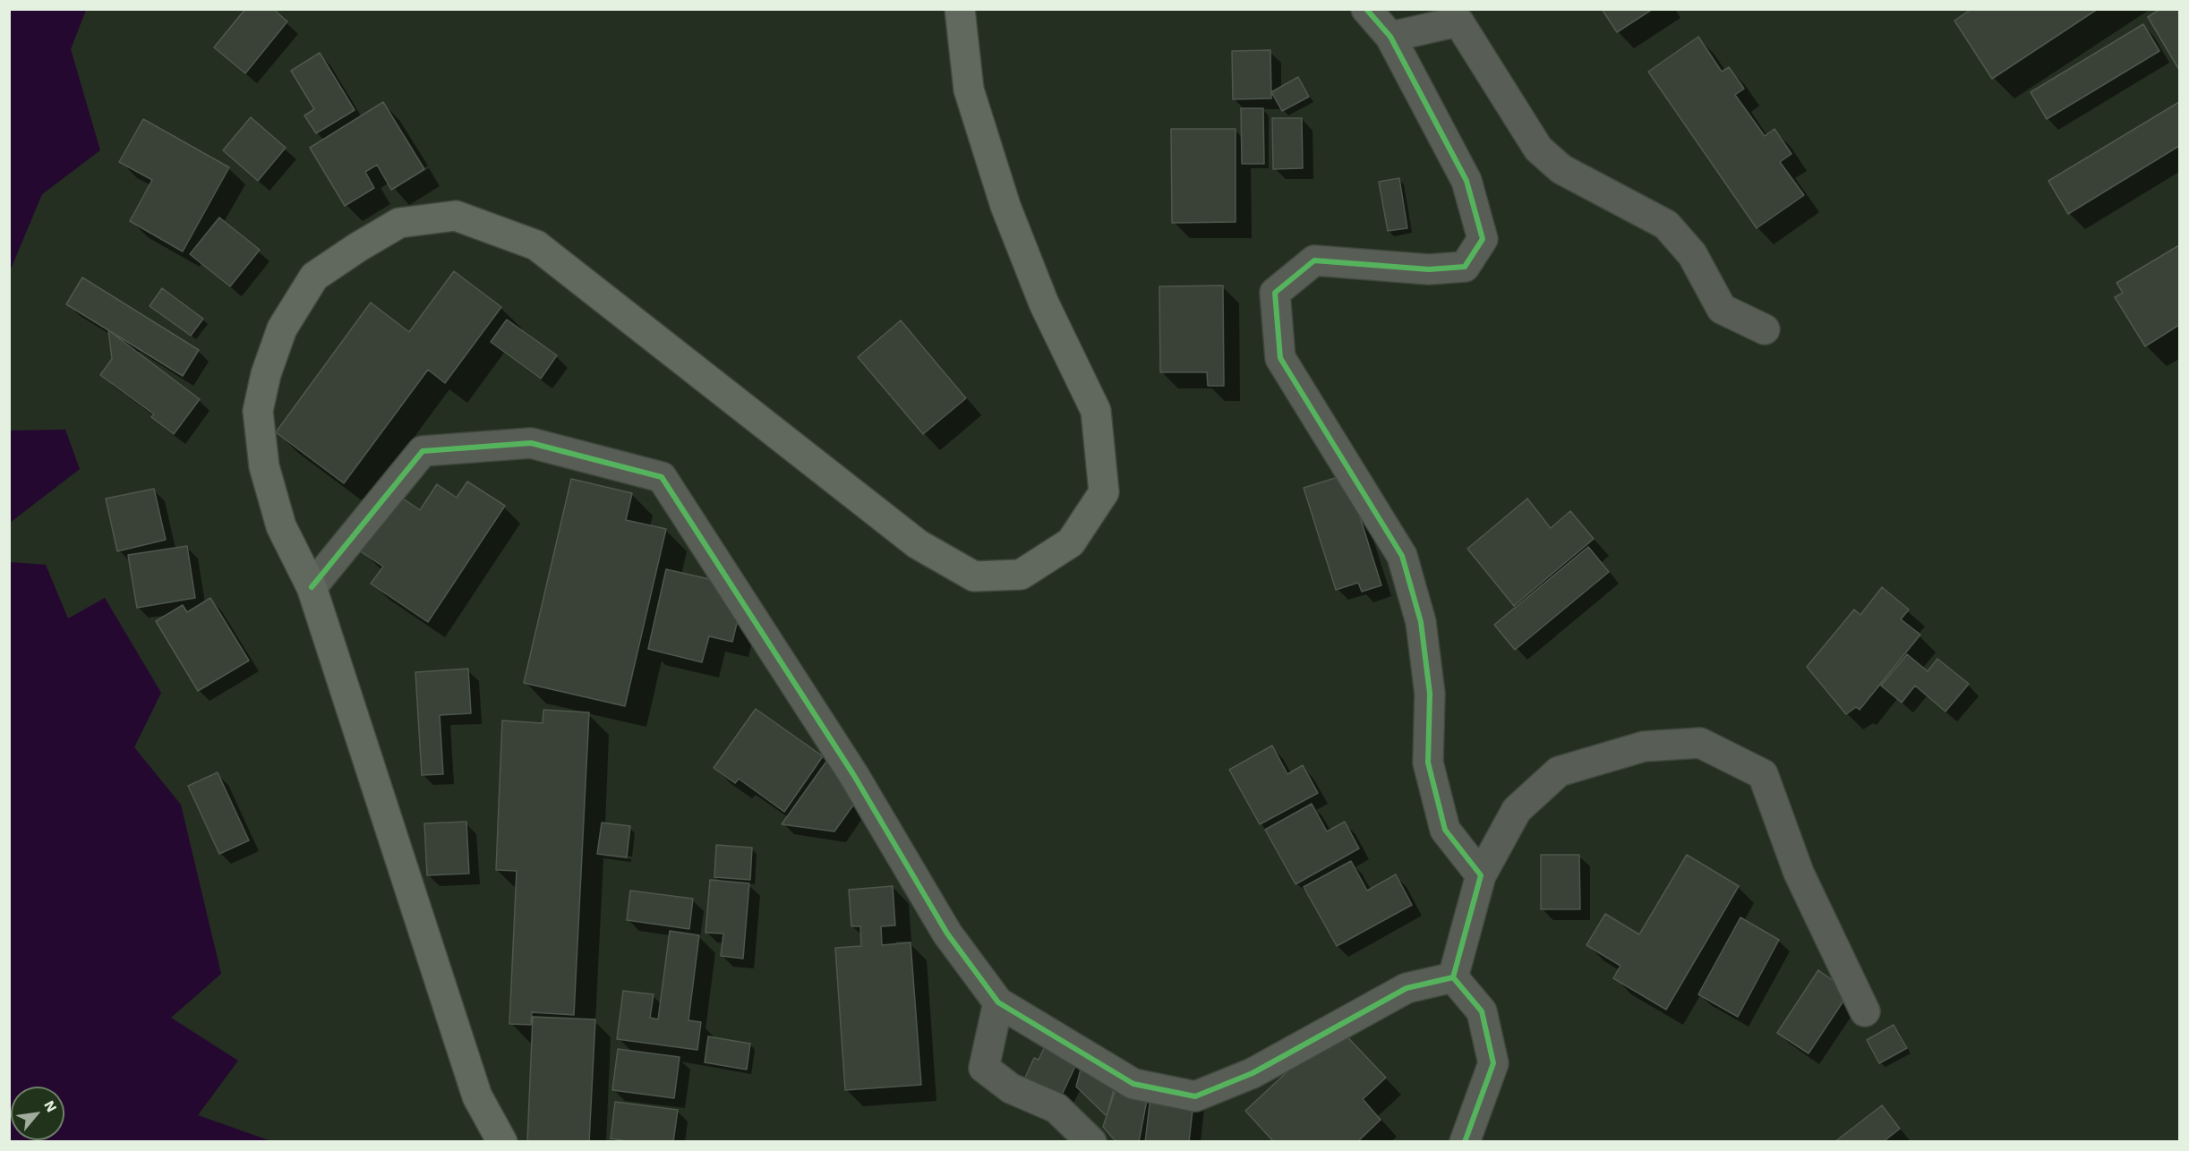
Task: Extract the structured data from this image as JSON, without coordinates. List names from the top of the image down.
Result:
{
  "north": "top right"
}
